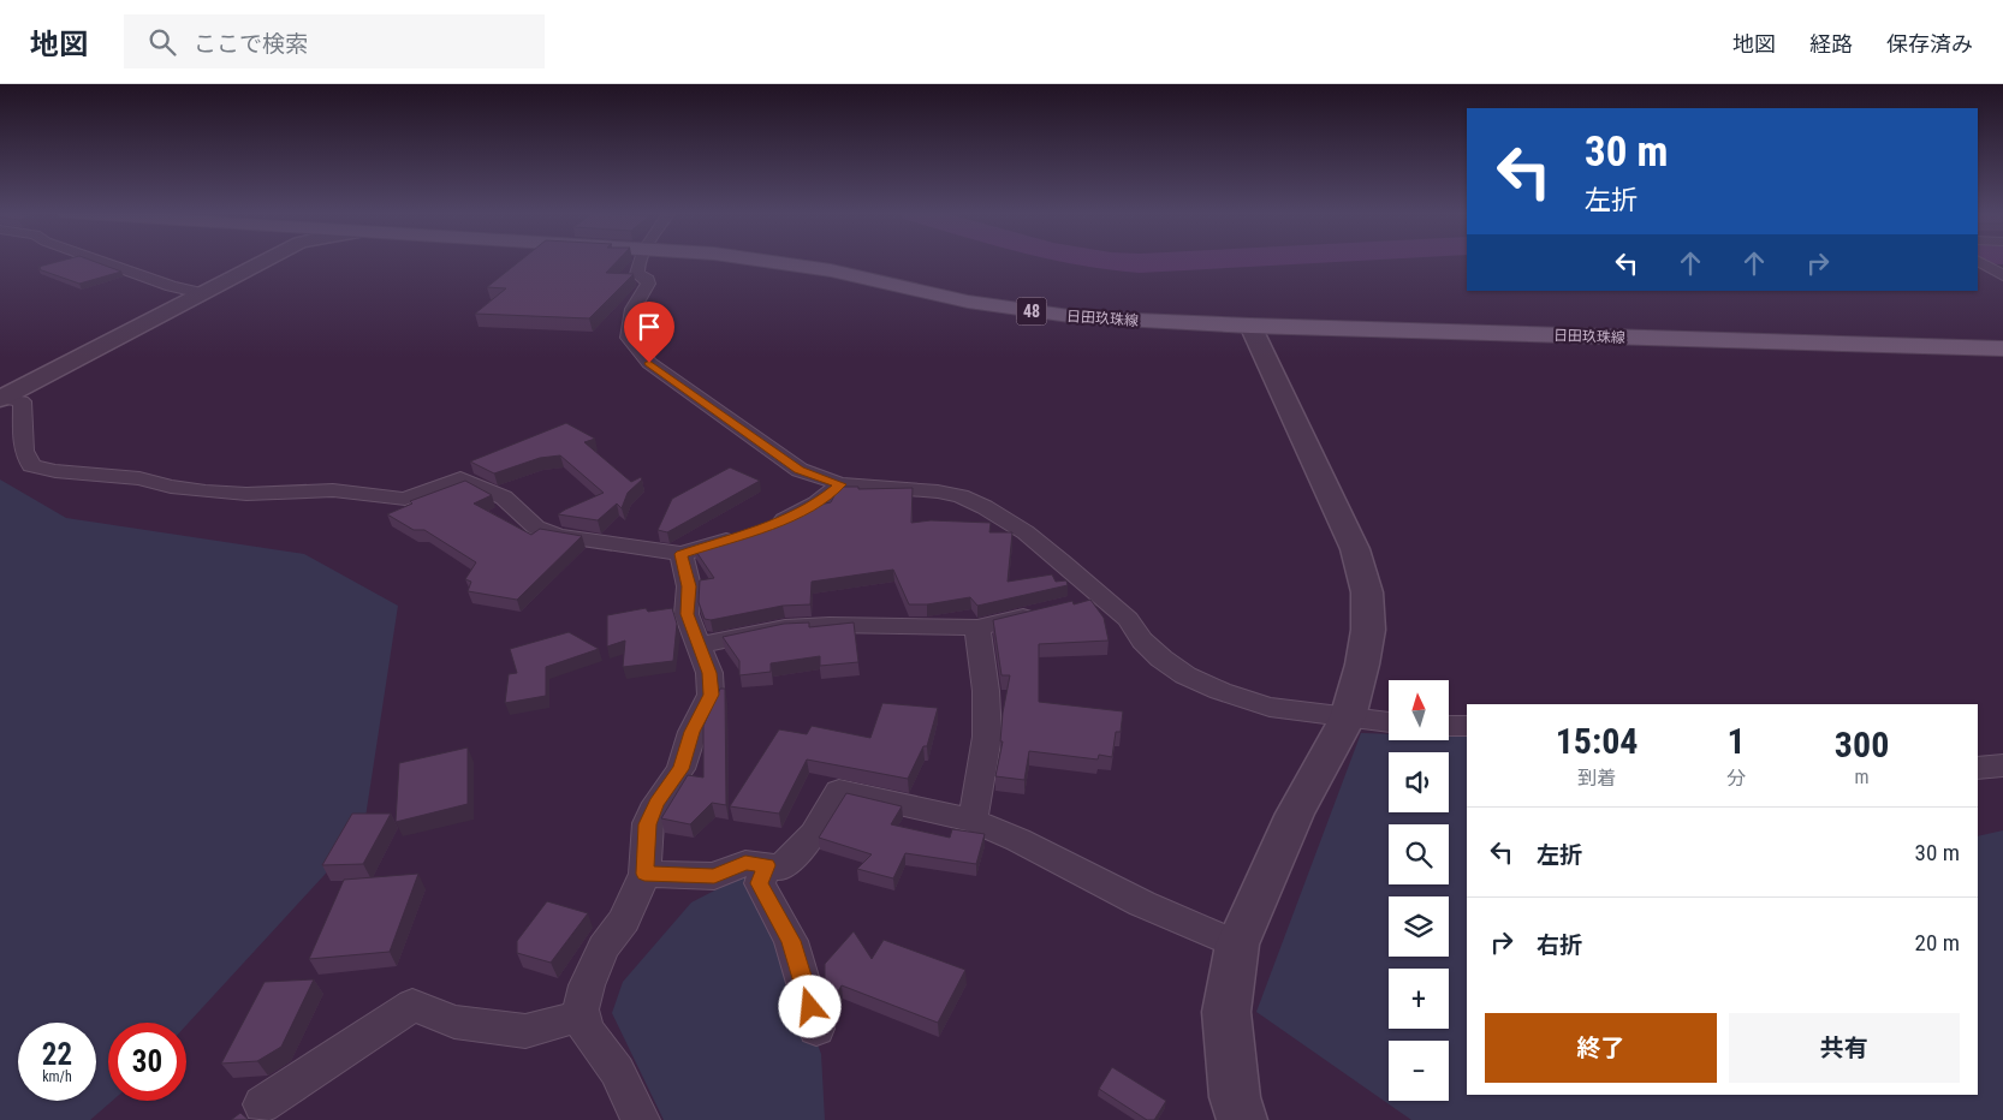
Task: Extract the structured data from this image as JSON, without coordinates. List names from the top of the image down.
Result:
{
  "streets": {
    "main road": ["48", "日田玖珠線"]
  },
  "north": "top",
  "page": {
    "header": "地図",
    "search": "ここで検索",
    "nav": ["地図", "経路", "保存済み"],
    "turn": ["30 m", "左折"],
    "map_buttons": ["+", "−"],
    "eta": [
      "15:04",
      "到着",
      "1",
      "分",
      "300",
      "m"
    ],
    "list": [
      {
        "name": "左折",
        "value": "30 m"
      },
      {
        "name": "右折",
        "value": "20 m"
      }
    ],
    "buttons": ["終了", "共有"],
    "speed": "22 km/h",
    "limit": "30"
  }
}
